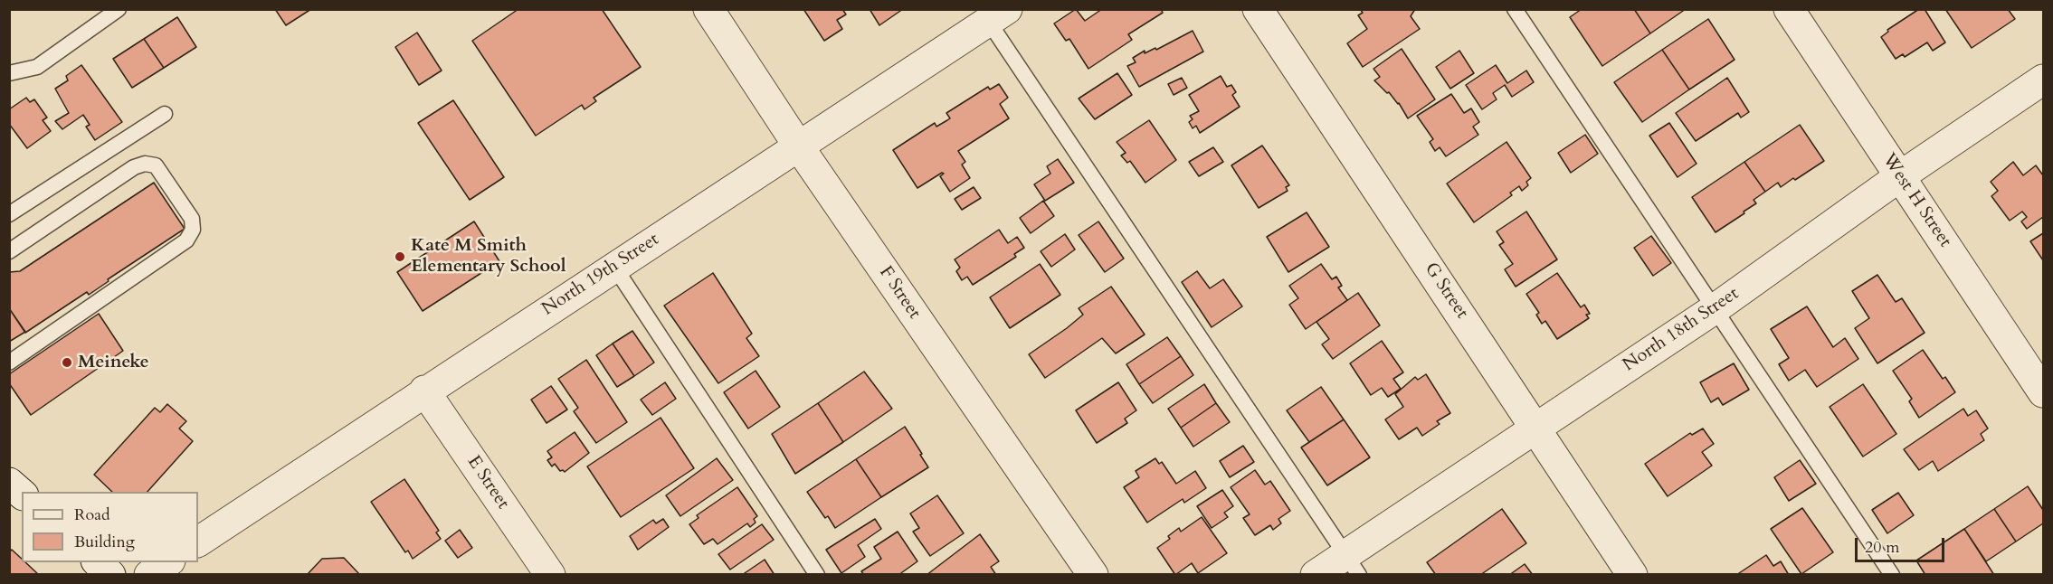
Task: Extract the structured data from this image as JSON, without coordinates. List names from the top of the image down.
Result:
{
  "streets": {
    "street": [
      "West H Street",
      "North 19th Street",
      "G Street",
      "F Street",
      "North 18th Street",
      "E Street"
    ]
  },
  "crossings": [
    ["West H Street", "North 18th Street"],
    ["North 19th Street", "F Street"],
    ["North 19th Street", "E Street"],
    ["G Street", "North 18th Street"]
  ],
  "places": ["Kate M Smith Elementary School", "Meineke"],
  "legend": ["Road", "Building"],
  "scale_bar": "20 m"
}
